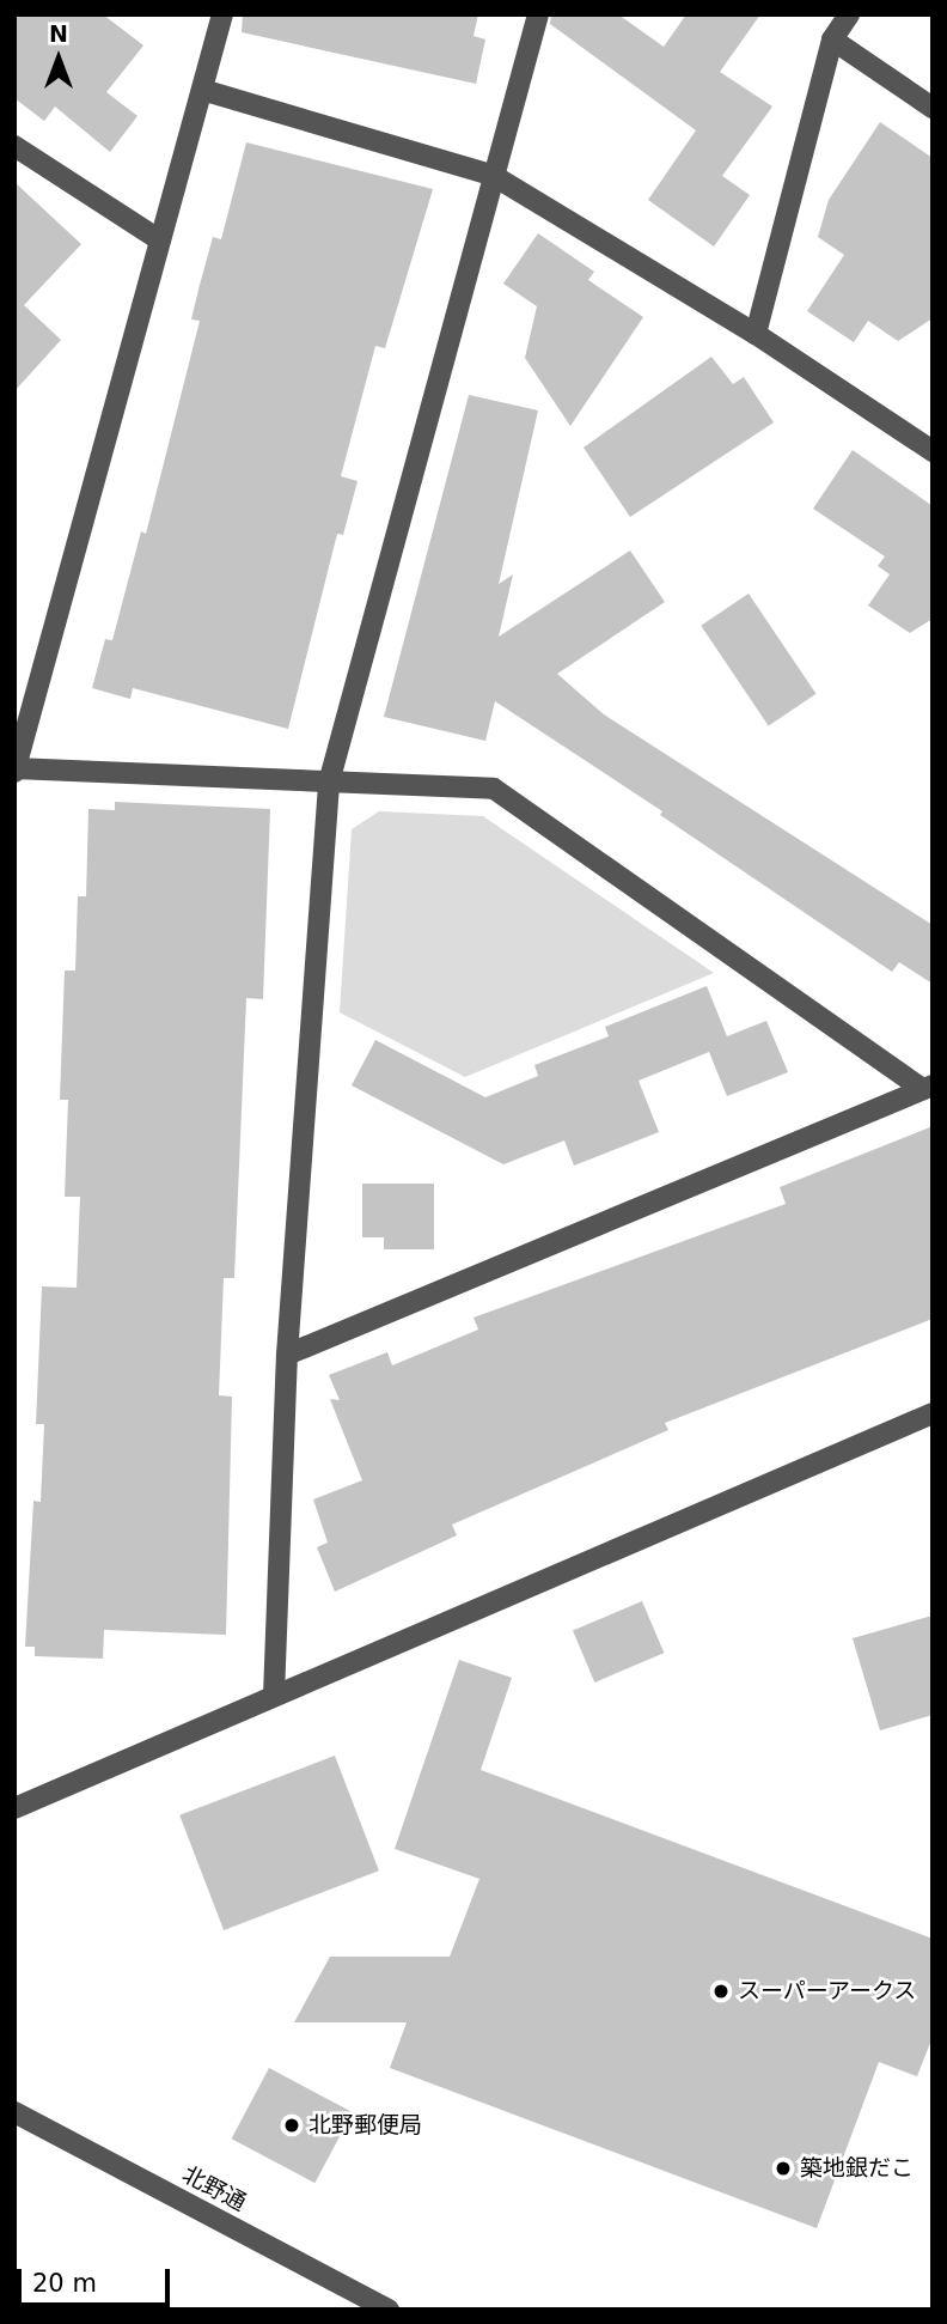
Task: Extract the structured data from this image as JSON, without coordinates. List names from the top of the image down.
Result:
{
  "streets": {
    "street": ["北野通"]
  },
  "places": ["スーパーアークス", "北野郵便局", "築地銀だこ"],
  "scale_bar": "20 m",
  "north": "top"
}
